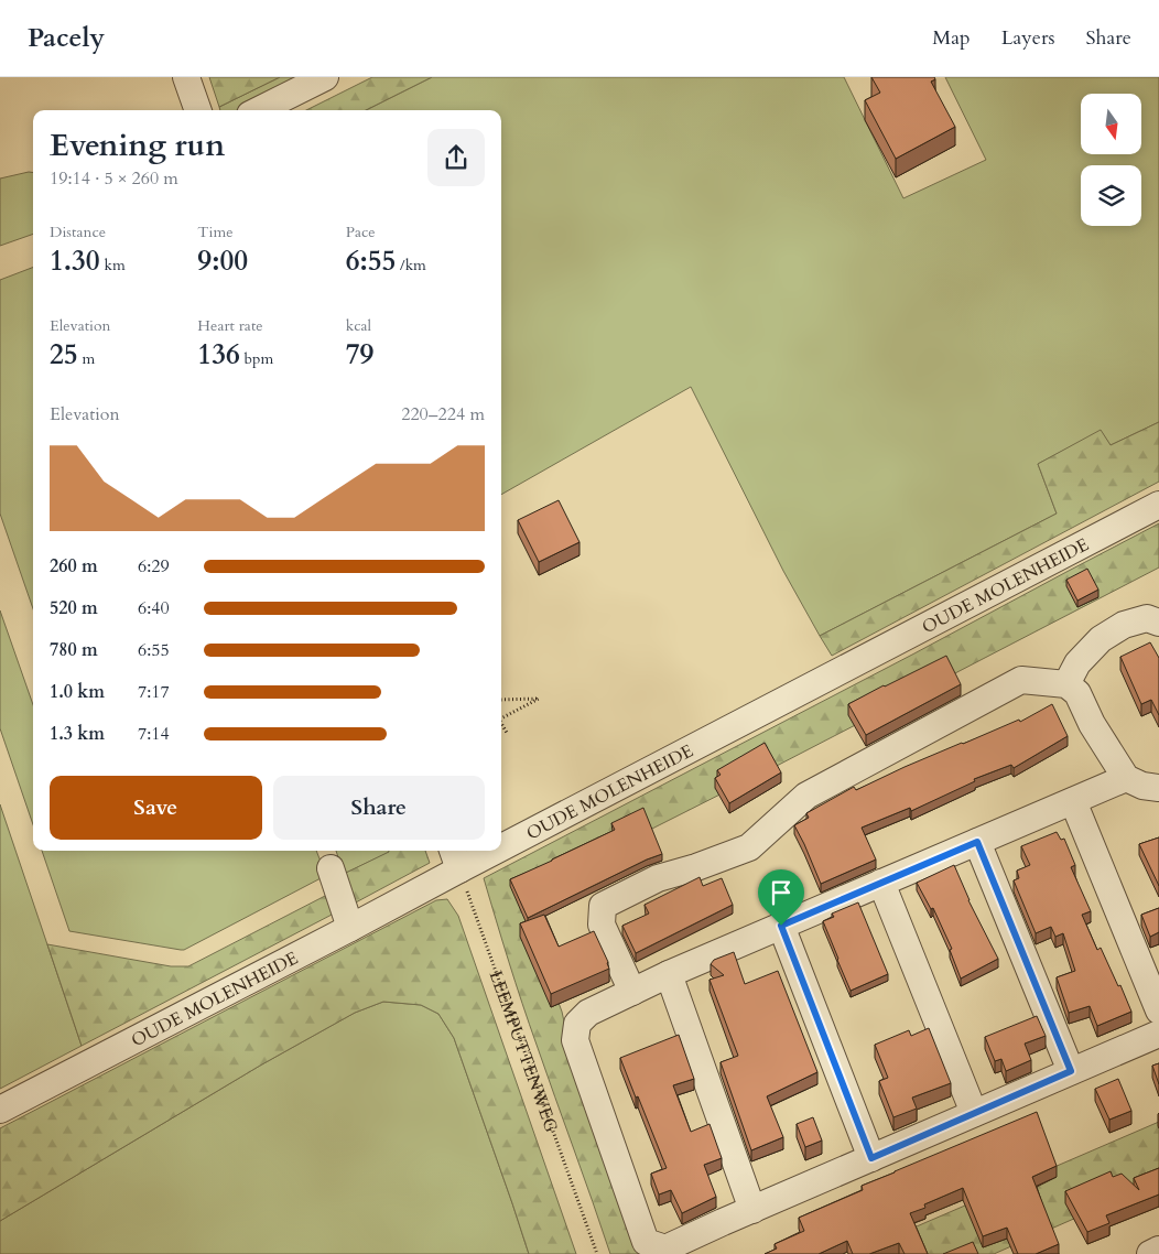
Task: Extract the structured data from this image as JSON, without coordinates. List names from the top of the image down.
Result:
{
  "streets": {
    "street": ["OUDE MOLENHEIDE"],
    "path": ["LEEMPUTTENWEG"]
  },
  "crossings": [
    ["OUDE MOLENHEIDE", "LEEMPUTTENWEG"]
  ],
  "north": "bottom",
  "page": {
    "header": "Pacely",
    "nav": ["Map", "Layers", "Share"],
    "heading": ["Evening run", "19:14 · 5 × 260 m"],
    "stats": [
      ["Distance", "1.30 km"],
      ["Time", "9:00"],
      ["Pace", "6:55 /km"],
      ["Elevation", "25 m"],
      ["Heart rate", "136 bpm"],
      ["kcal", "79"]
    ],
    "chart": ["Elevation", "220–224 m"],
    "list": [
      {
        "name": "260 m",
        "note": "6:29"
      },
      {
        "name": "520 m",
        "note": "6:40"
      },
      {
        "name": "780 m",
        "note": "6:55"
      },
      {
        "name": "1.0 km",
        "note": "7:17"
      },
      {
        "name": "1.3 km",
        "note": "7:14"
      }
    ],
    "buttons": ["Save", "Share"]
  }
}
